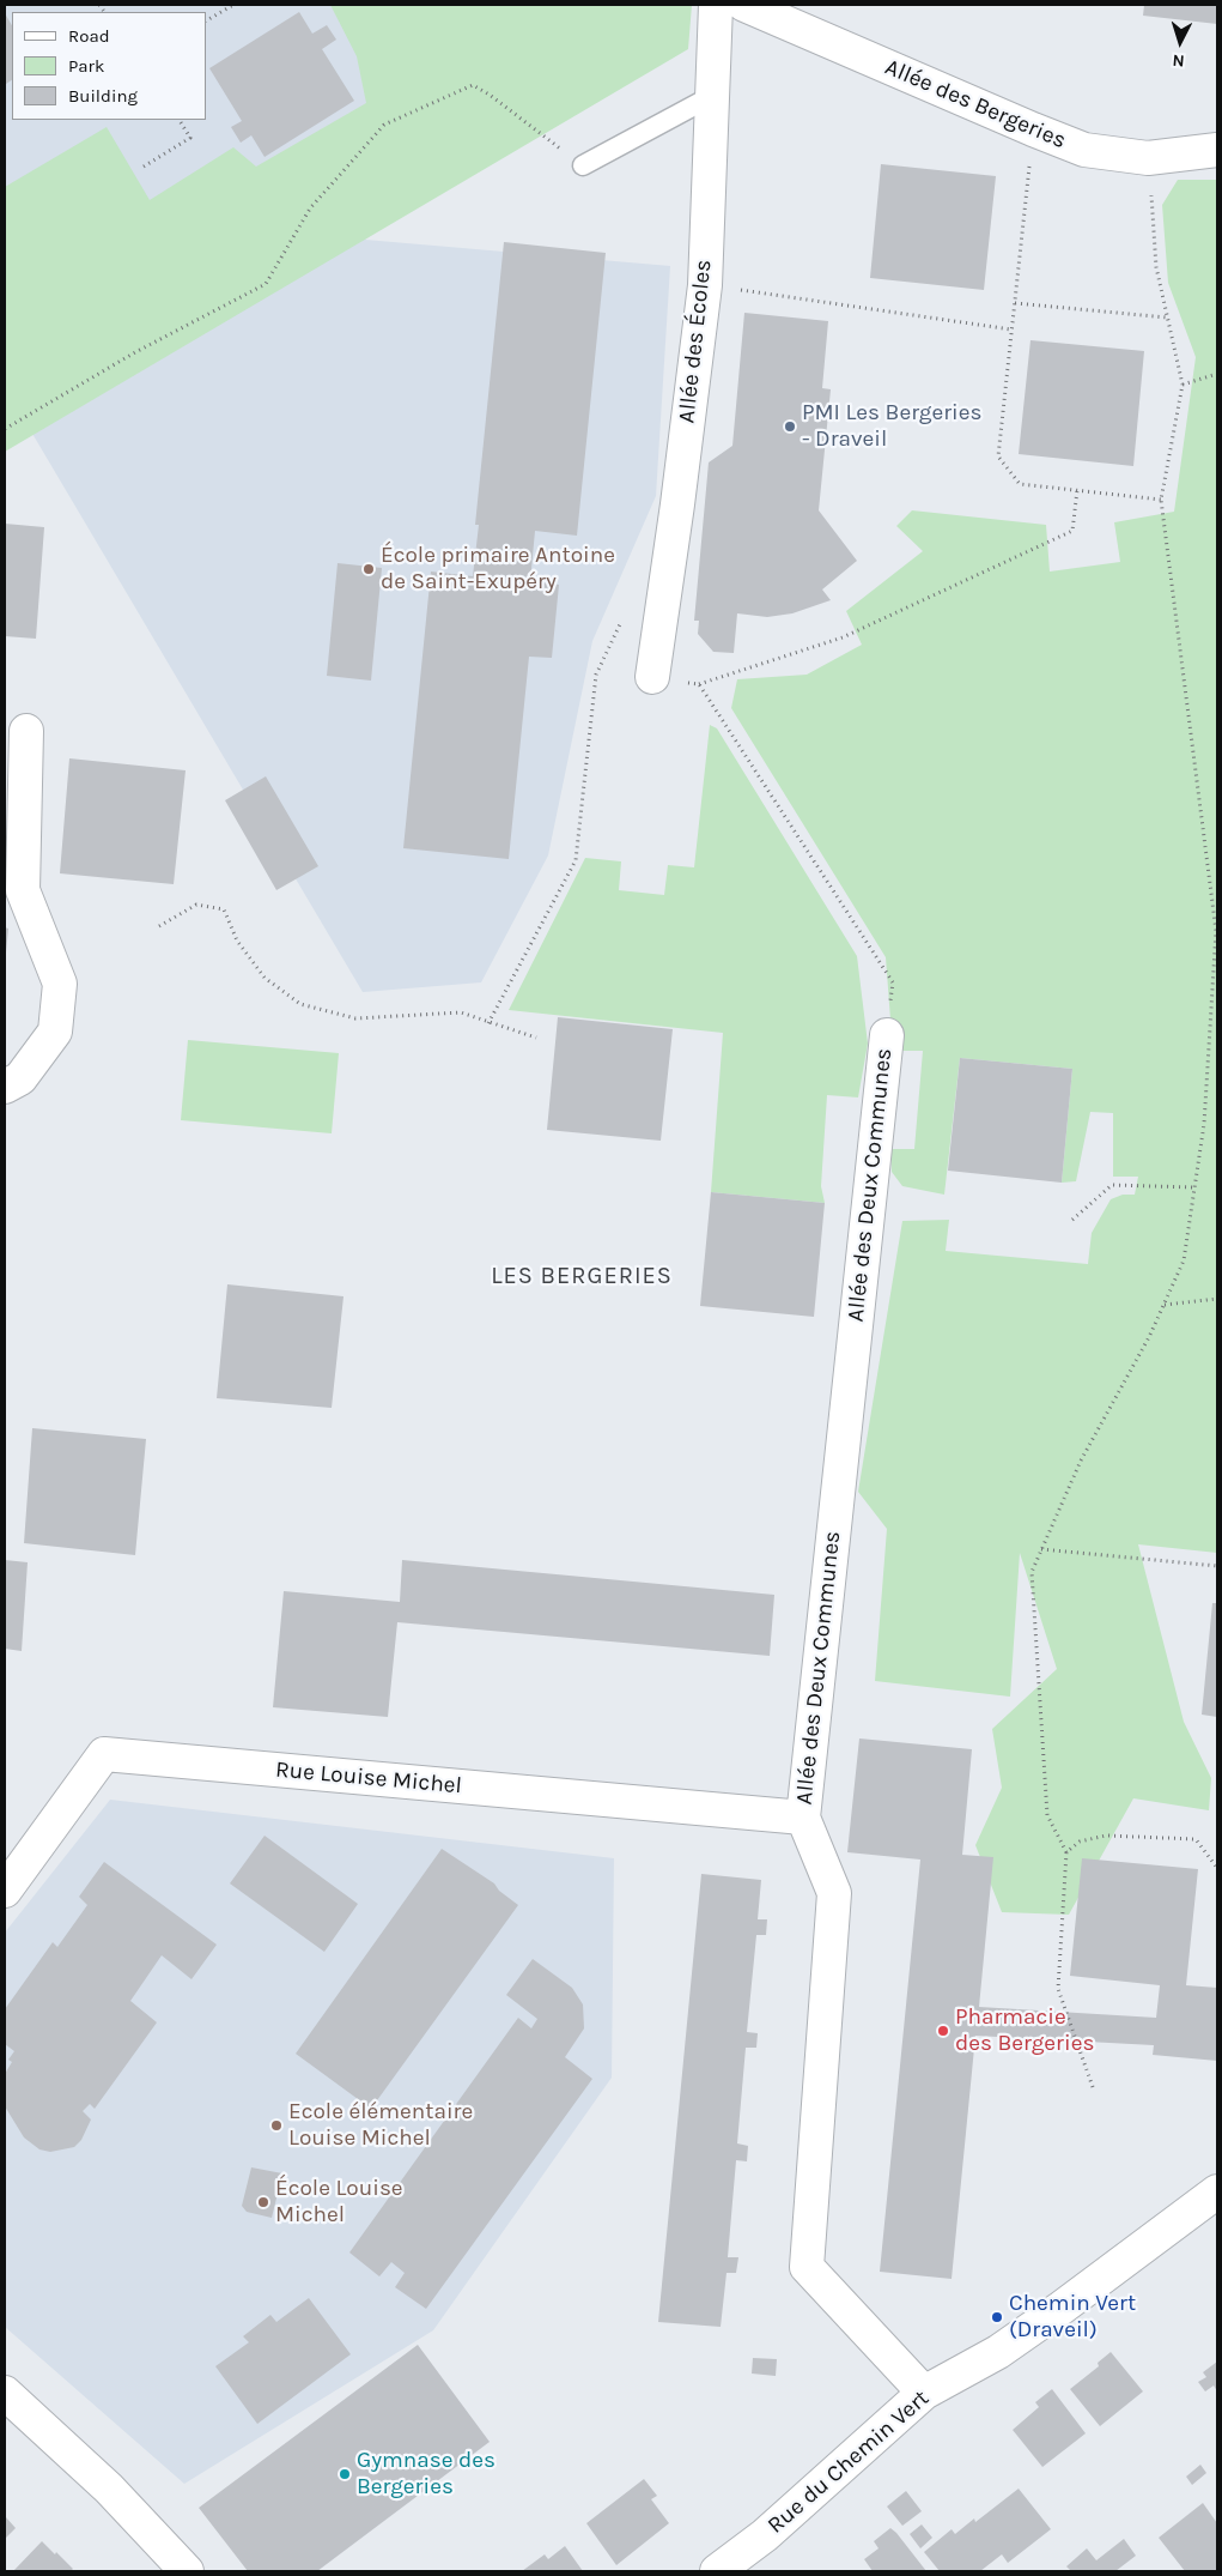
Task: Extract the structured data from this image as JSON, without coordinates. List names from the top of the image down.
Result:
{
  "streets": {
    "street": [
      "Allée des Bergeries",
      "Allée des Écoles",
      "Allée des Deux Communes",
      "Rue Louise Michel",
      "Rue du Chemin Vert"
    ]
  },
  "crossings": [
    ["Allée des Deux Communes", "Rue Louise Michel"],
    ["Allée des Deux Communes", "Rue du Chemin Vert"]
  ],
  "districts": ["LES BERGERIES"],
  "places": [
    "PMI Les Bergeries - Draveil",
    "École primaire Antoine de Saint-Exupéry",
    "Pharmacie des Bergeries",
    "Ecole élémentaire Louise Michel",
    "École Louise Michel",
    "Chemin Vert (Draveil)",
    "Gymnase des Bergeries"
  ],
  "legend": ["Road", "Park", "Building"],
  "north": "bottom"
}
